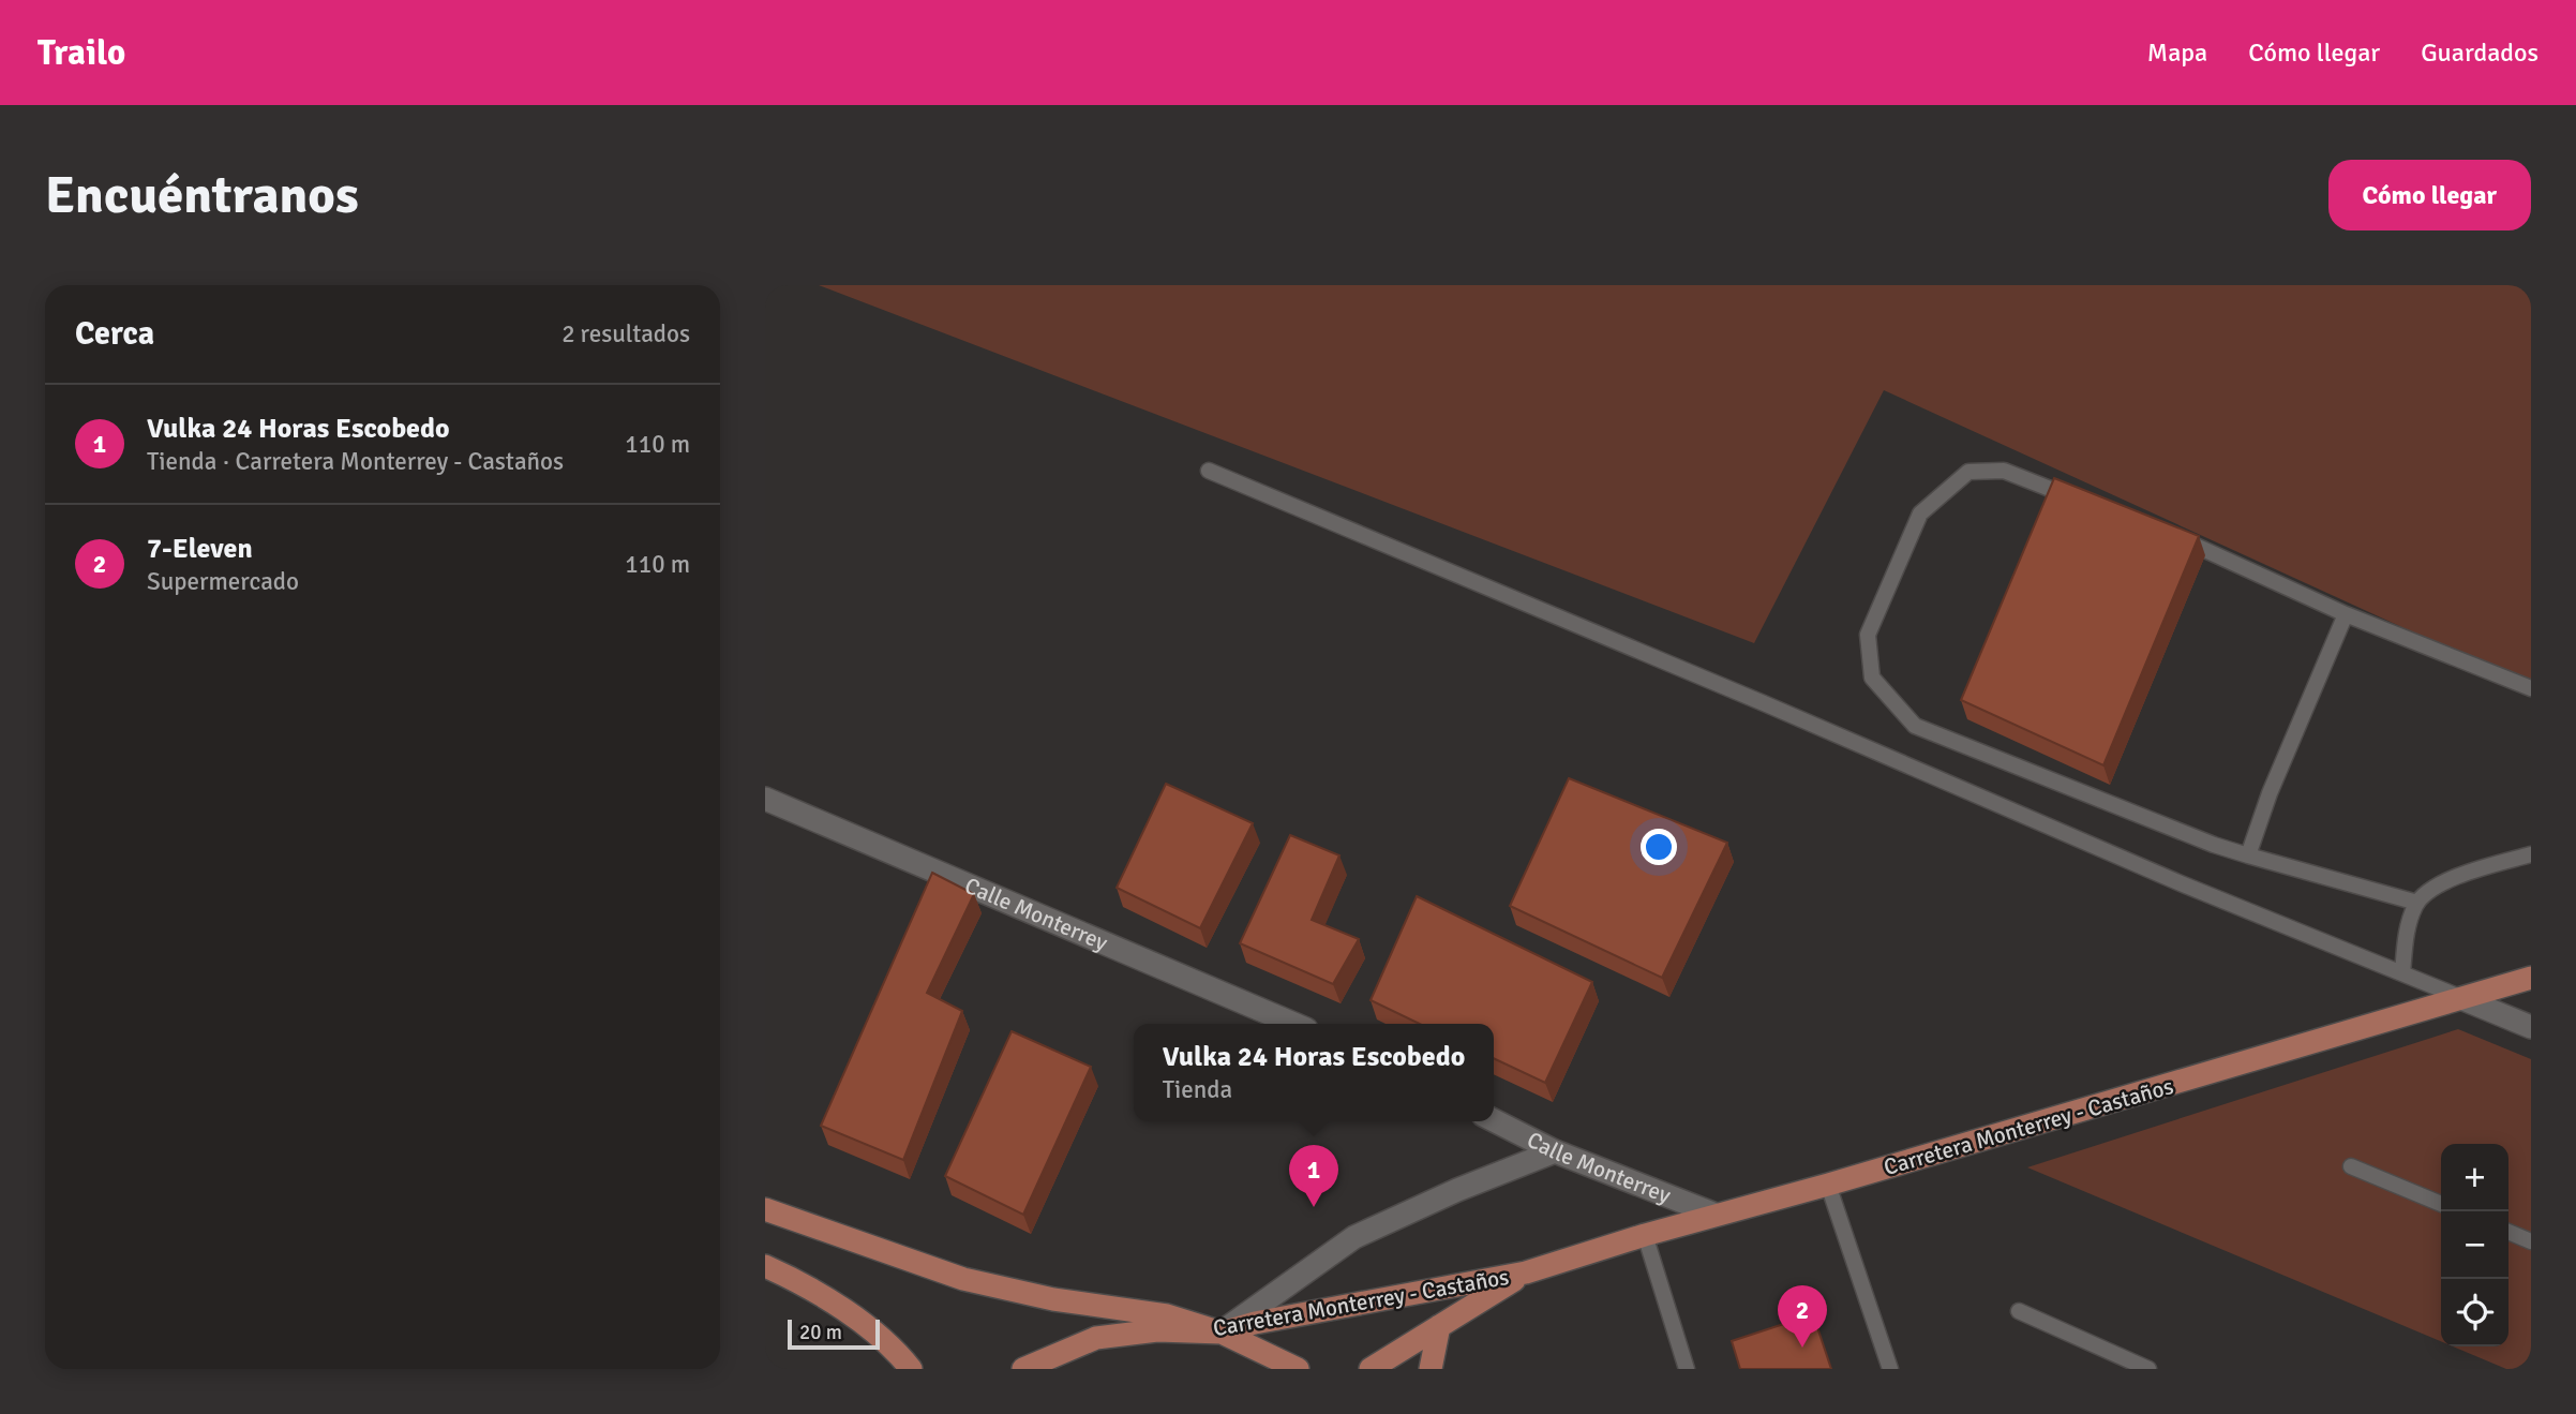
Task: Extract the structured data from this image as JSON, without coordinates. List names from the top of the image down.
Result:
{
  "streets": {
    "main road": ["Carretera Monterrey - Castaños"],
    "street": ["Calle Monterrey"]
  },
  "crossings": [
    ["Calle Monterrey", "Carretera Monterrey - Castaños"]
  ],
  "scale_bar": "20 m",
  "page": {
    "header": "Trailo",
    "nav": ["Mapa", "Cómo llegar", "Guardados"],
    "buttons": "Cómo llegar",
    "title": "Encuéntranos",
    "heading": ["Cerca", "2 resultados"],
    "list": [
      {
        "mark": "1",
        "name": "Vulka 24 Horas Escobedo",
        "note": "Tienda · Carretera Monterrey - Castaños",
        "value": "110 m"
      },
      {
        "mark": "2",
        "name": "7-Eleven",
        "note": "Supermercado",
        "value": "110 m"
      }
    ],
    "popup": ["Vulka 24 Horas Escobedo", "Tienda"],
    "map_buttons": ["+", "−"],
    "pins": ["1", "2"],
    "scale": "20 m"
  }
}
